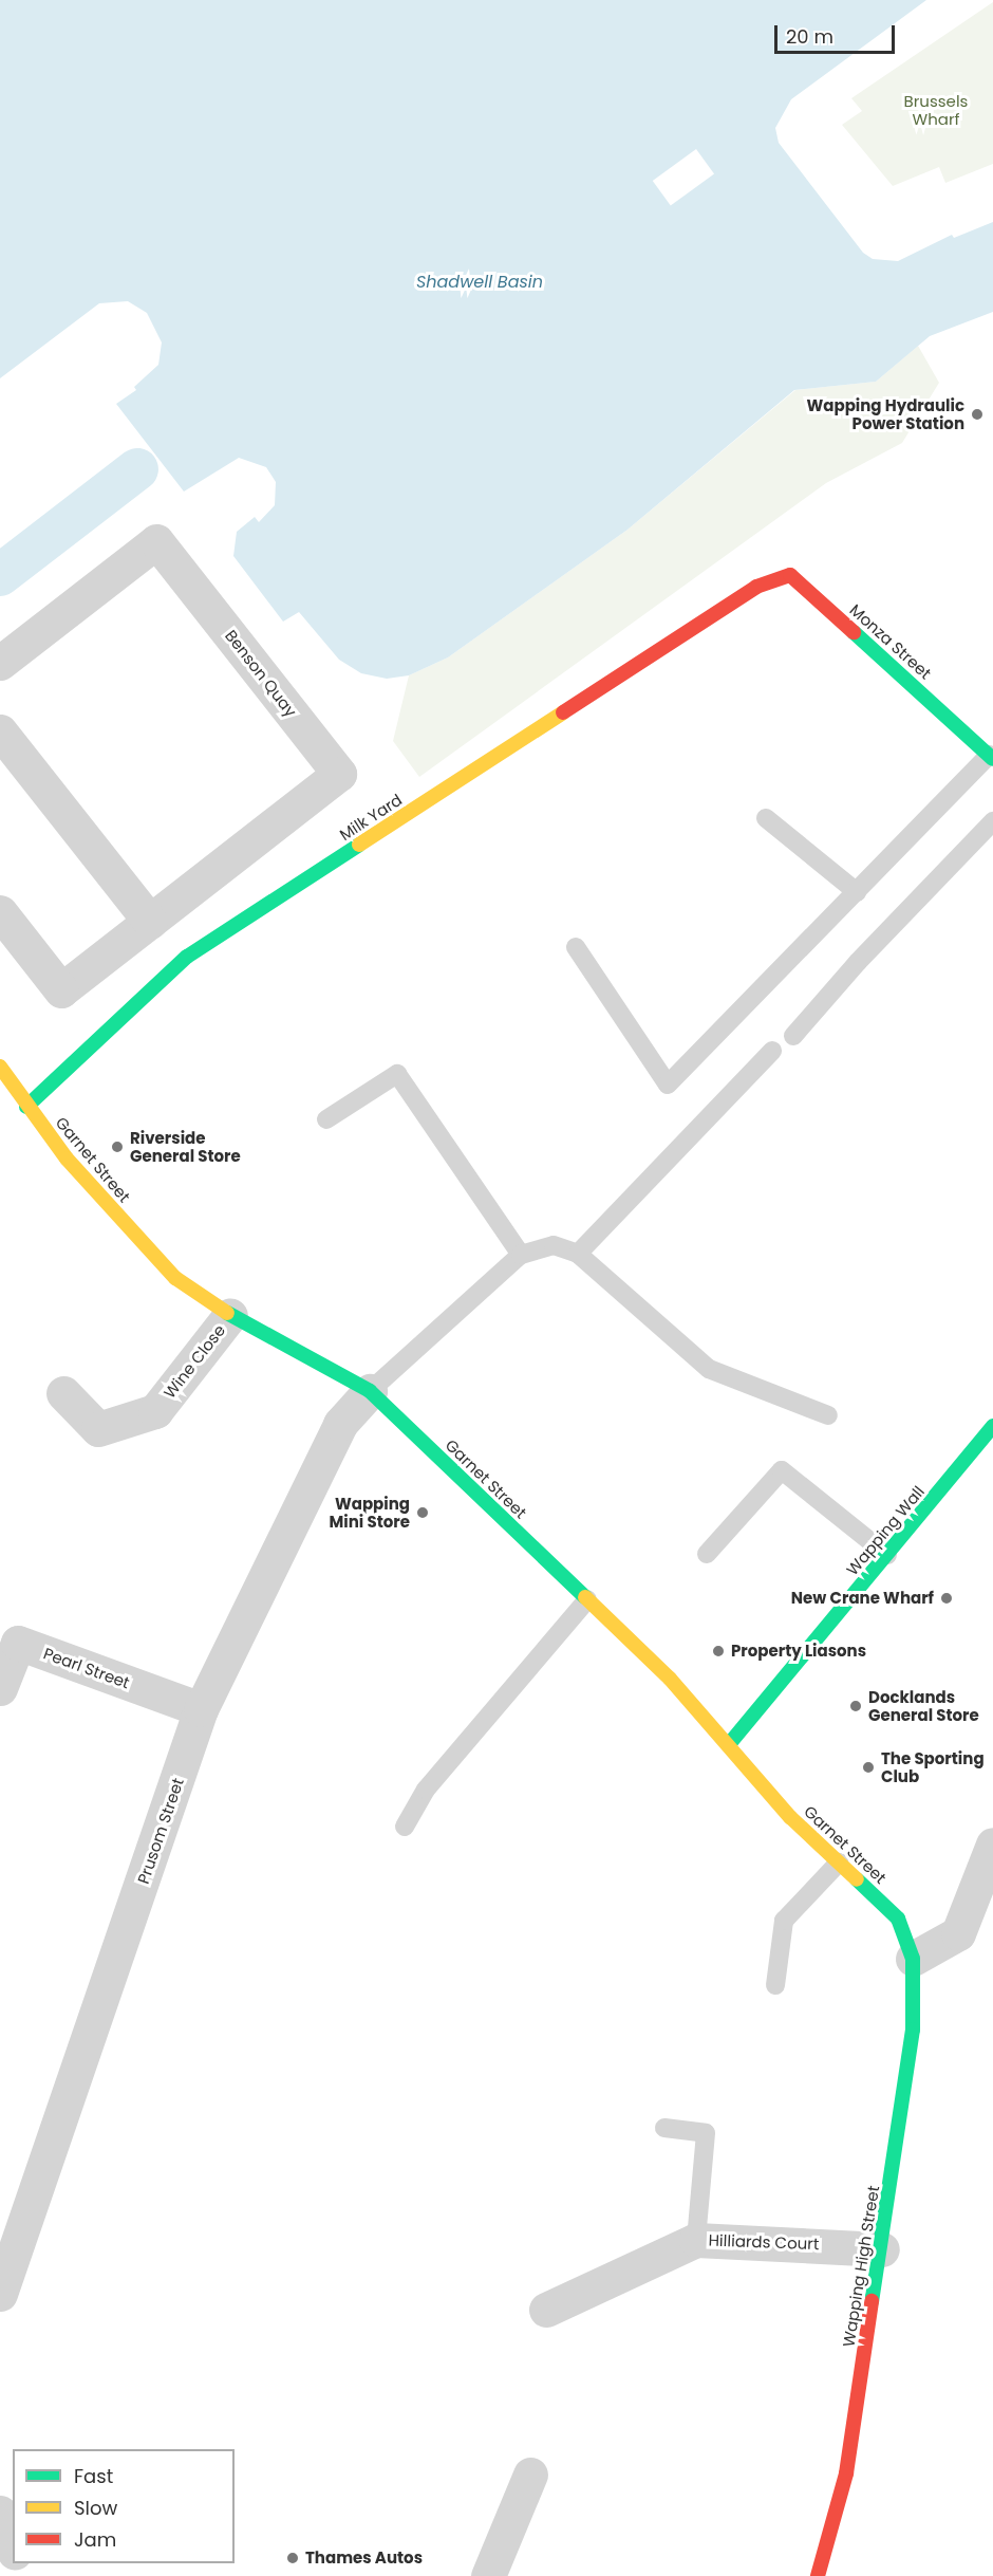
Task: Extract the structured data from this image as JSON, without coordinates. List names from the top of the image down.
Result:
{
  "streets": {
    "street": [
      "Monza Street",
      "Benson Quay",
      "Milk Yard",
      "Garnet Street",
      "Wine Close",
      "Wapping Wall",
      "Pearl Street",
      "Prusom Street",
      "Hilliards Court",
      "Wapping High Street"
    ]
  },
  "crossings": [
    ["Monza Street", "Milk Yard"],
    ["Milk Yard", "Garnet Street"],
    ["Garnet Street", "Wine Close"],
    ["Garnet Street", "Wapping Wall"],
    ["Garnet Street", "Prusom Street"],
    ["Garnet Street", "Wapping High Street"],
    ["Pearl Street", "Prusom Street"],
    ["Hilliards Court", "Wapping High Street"]
  ],
  "water": ["Shadwell Basin"],
  "parks": ["Brussels Wharf"],
  "places": [
    "Wapping Hydraulic Power Station",
    "Riverside General Store",
    "Wapping Mini Store",
    "New Crane Wharf",
    "Property Liasons",
    "Docklands General Store",
    "The Sporting Club",
    "Thames Autos"
  ],
  "legend": ["Fast", "Slow", "Jam"],
  "scale_bar": "20 m"
}
